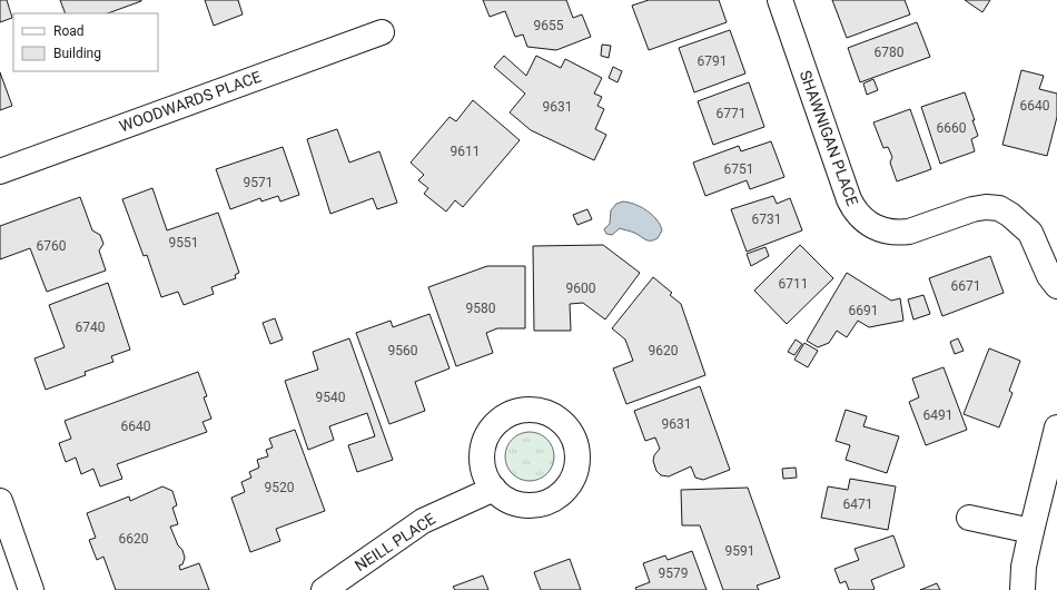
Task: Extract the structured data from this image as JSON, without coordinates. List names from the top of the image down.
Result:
{
  "streets": {
    "street": ["WOODWARDS PLACE", "SHAWNIGAN PLACE", "NEILL PLACE"]
  },
  "house_numbers": [
    "9655",
    "6780",
    "6791",
    "6640",
    "9631",
    "6771",
    "6660",
    "9611",
    "6751",
    "9571",
    "6731",
    "9551",
    "6760",
    "6711",
    "6671",
    "9600",
    "9580",
    "6691",
    "6740",
    "9560",
    "9620",
    "9540",
    "6491",
    "9631",
    "6640",
    "9520",
    "6471",
    "6620",
    "9591",
    "9579"
  ],
  "legend": ["Road", "Building"]
}
